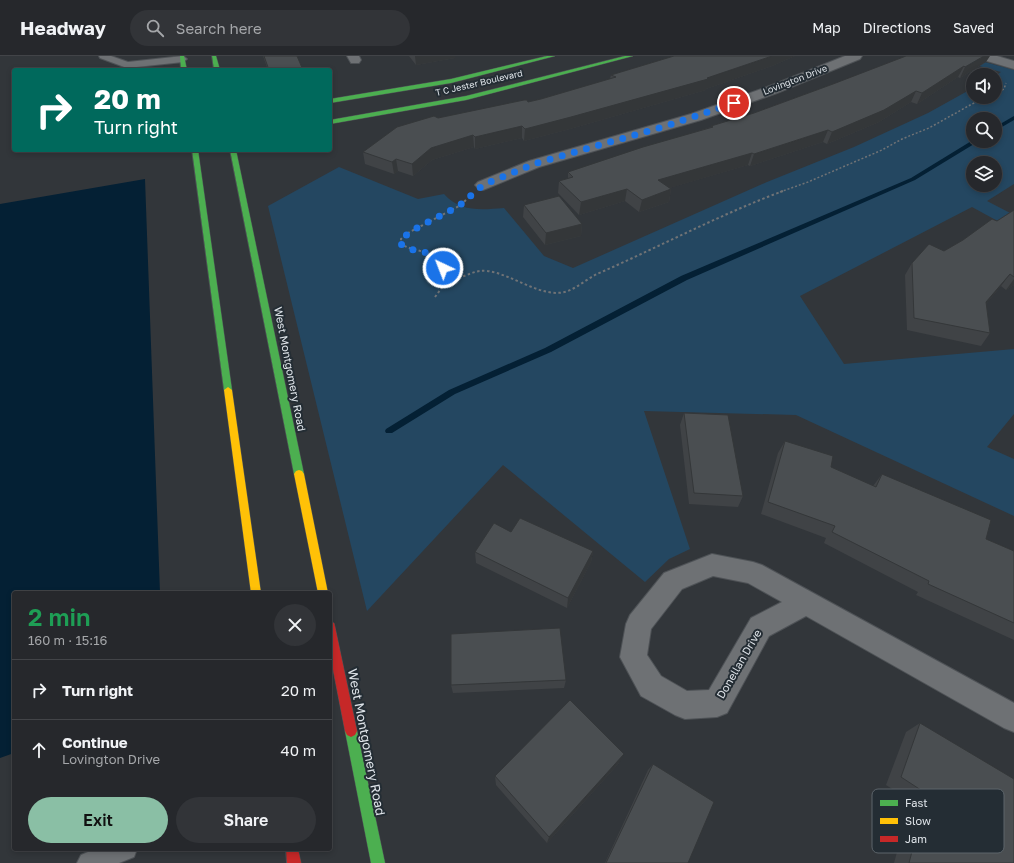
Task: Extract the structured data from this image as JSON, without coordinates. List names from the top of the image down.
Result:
{
  "streets": {
    "main road": ["T C Jester Boulevard", "West Montgomery Road"],
    "street": ["Lovington Drive", "Donellan Drive"]
  },
  "legend": ["Fast", "Slow", "Jam"],
  "page": {
    "header": "Headway",
    "search": "Search here",
    "nav": ["Map", "Directions", "Saved"],
    "turn": ["20 m", "Turn right"],
    "heading": ["2 min", "160 m · 15:16"],
    "list": [
      {
        "name": "Turn right",
        "value": "20 m"
      },
      {
        "name": "Continue",
        "note": "Lovington Drive",
        "value": "40 m"
      }
    ],
    "buttons": ["Exit", "Share"]
  }
}
